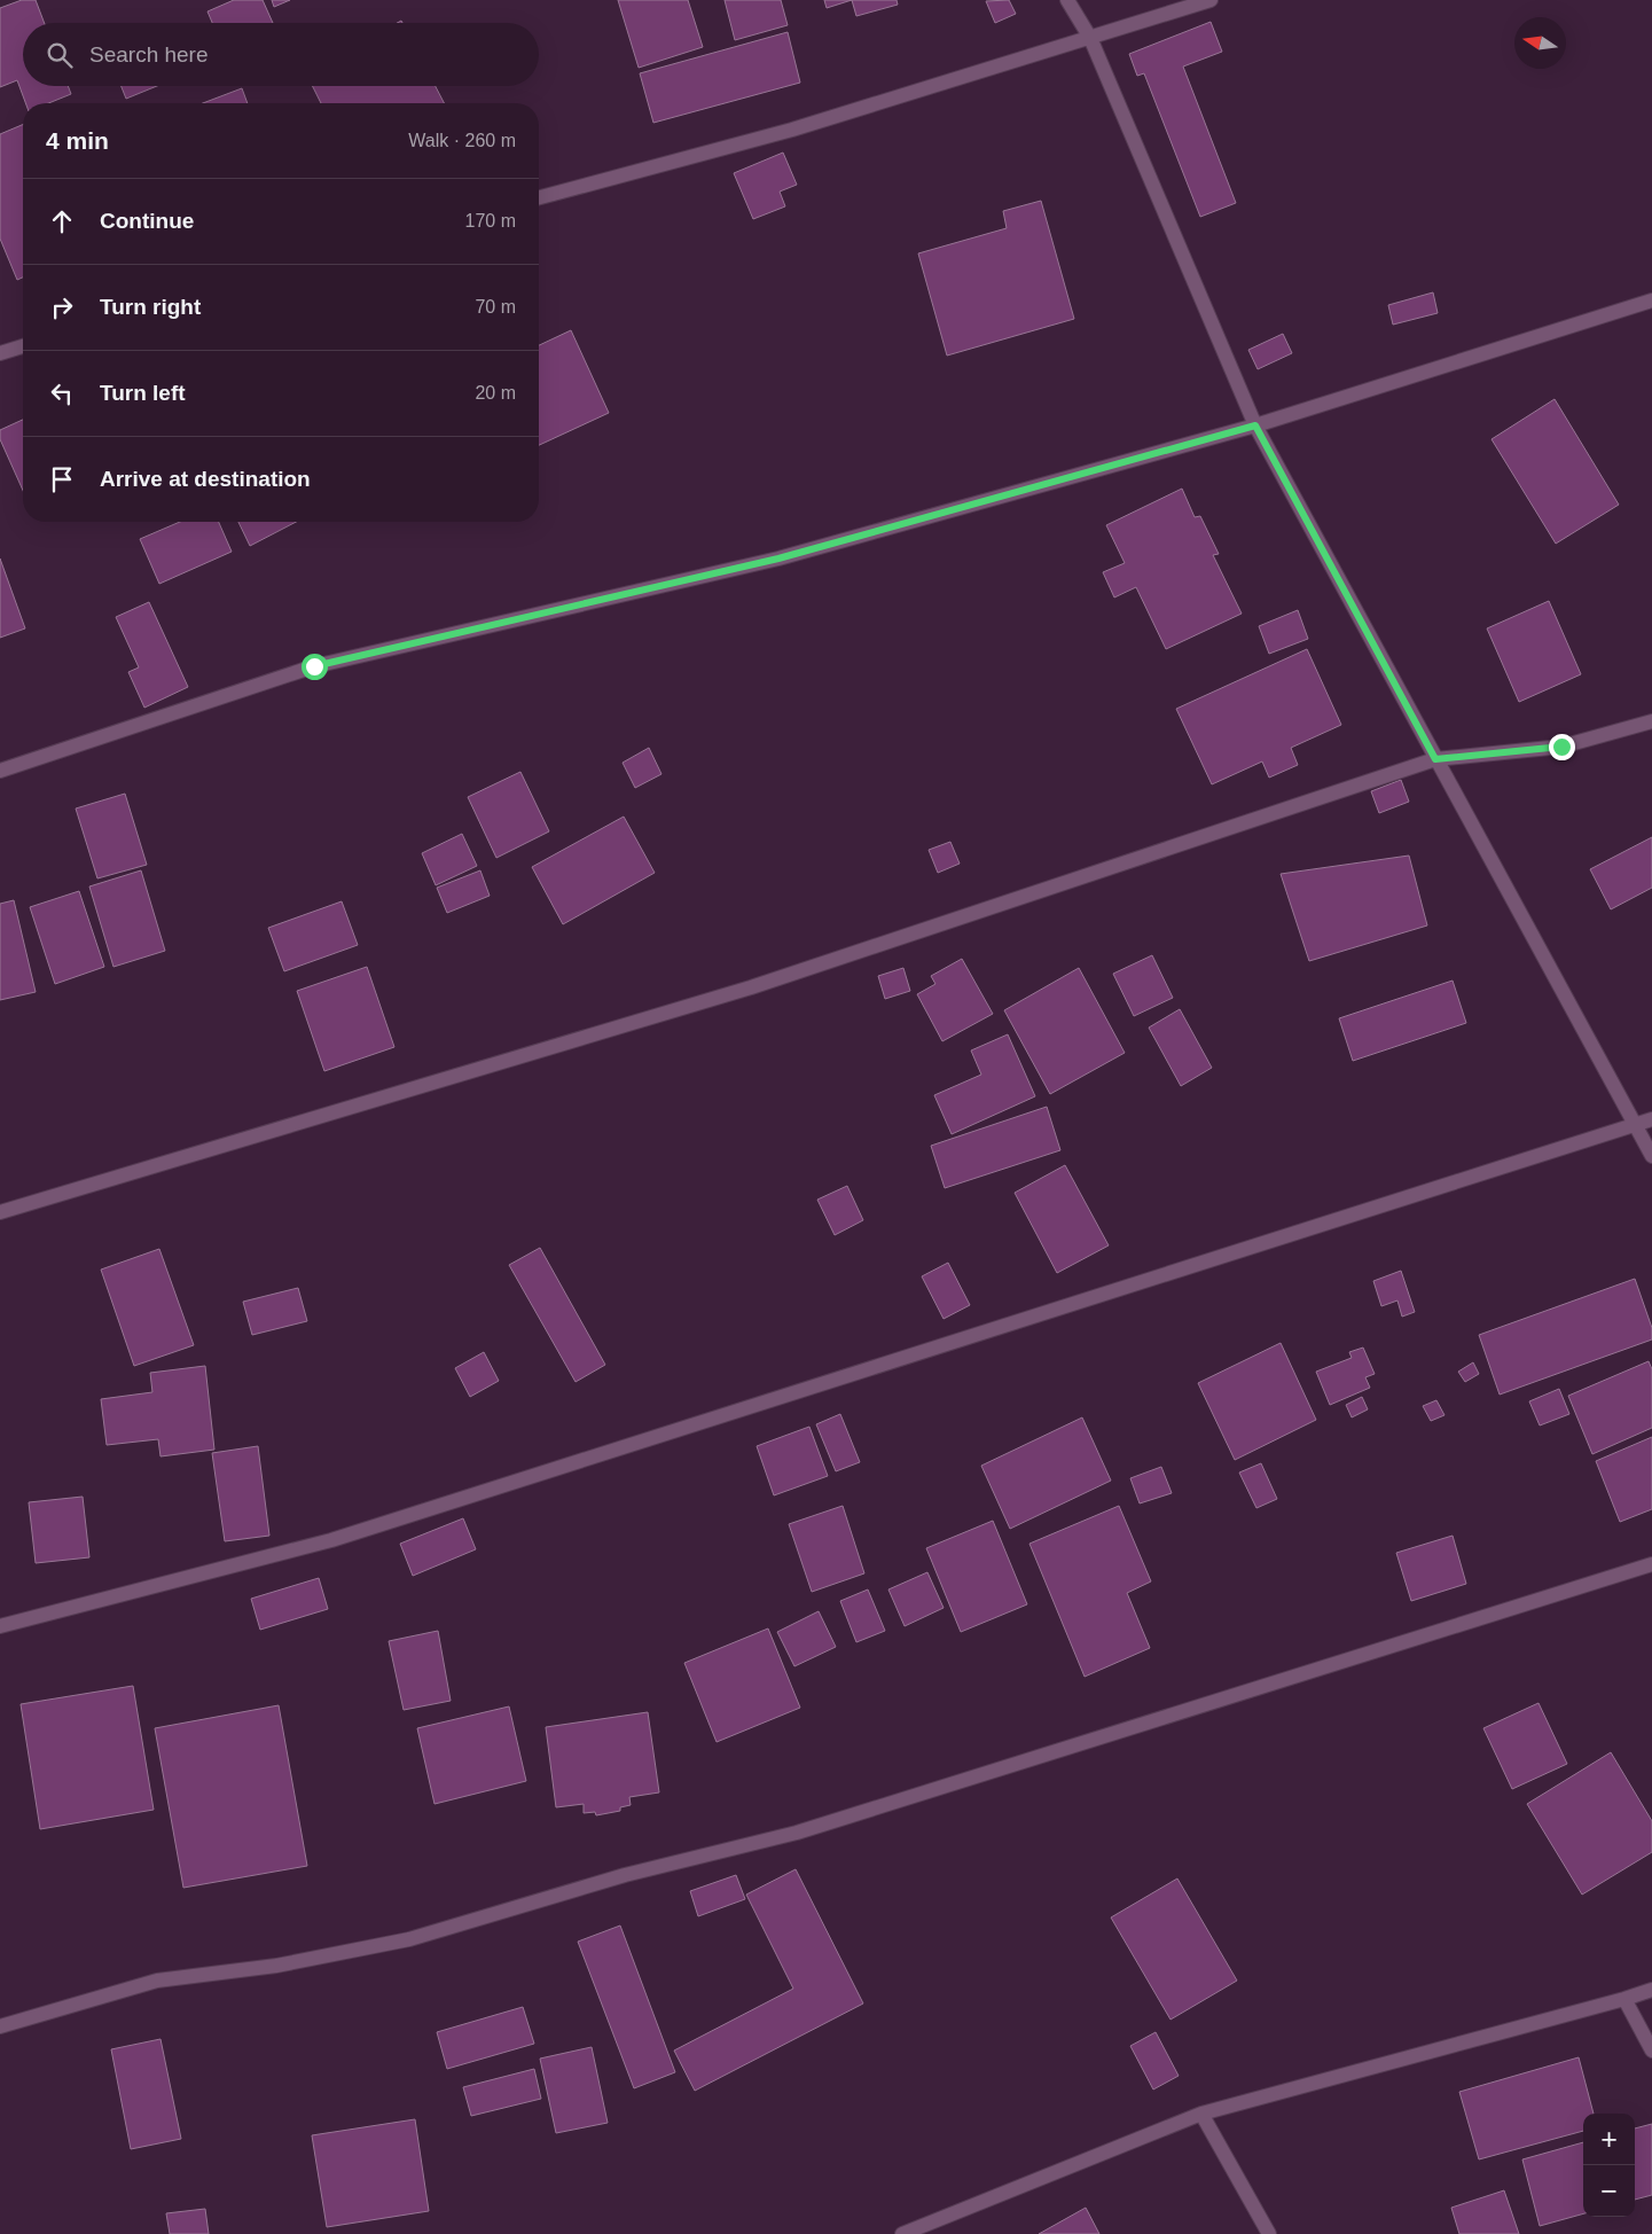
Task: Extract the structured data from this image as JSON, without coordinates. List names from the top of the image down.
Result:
{
  "north": "left",
  "page": {
    "search": "Search here",
    "heading": ["4 min", "Walk · 260 m"],
    "list": [
      ["Continue", "170 m"],
      ["Turn right", "70 m"],
      ["Turn left", "20 m"],
      "Arrive at destination"
    ],
    "map_buttons": ["+", "−"]
  }
}
